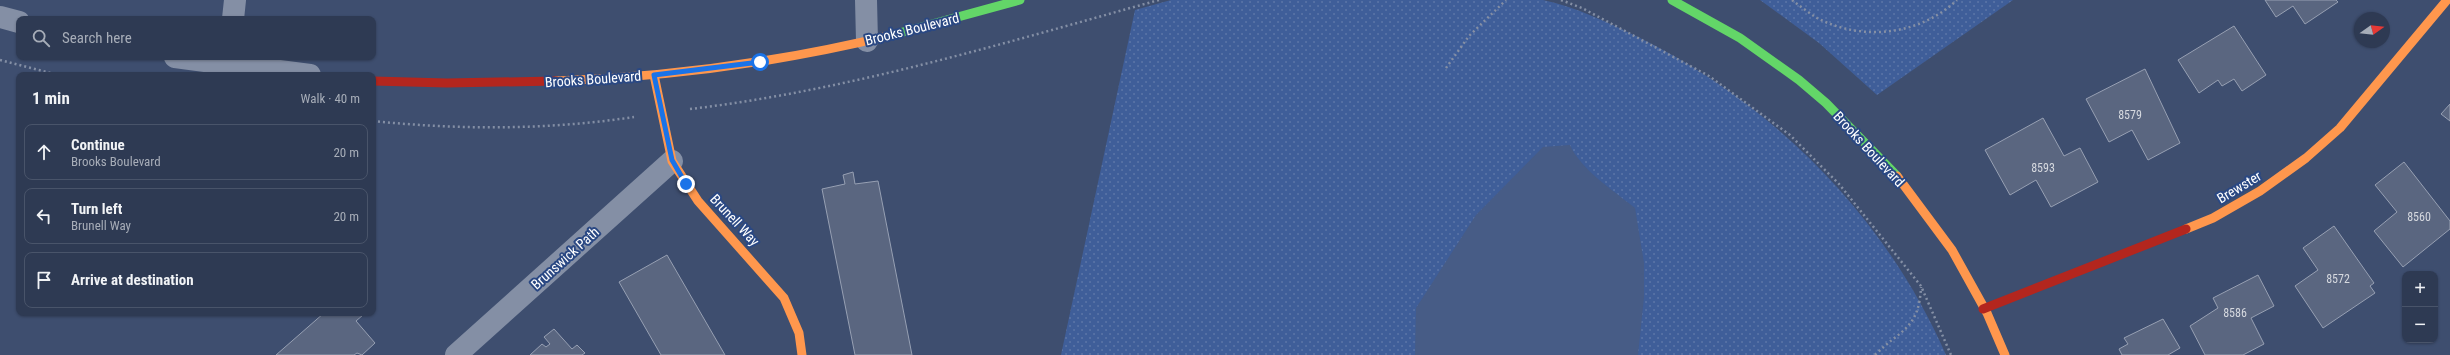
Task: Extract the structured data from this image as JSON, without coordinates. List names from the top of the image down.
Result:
{
  "streets": {
    "street": [
      "Brooks Boulevard",
      "Brewster",
      "Brunell Way",
      "Brunswick Path"
    ]
  },
  "crossings": [
    ["Brooks Boulevard", "Brewster"],
    ["Brooks Boulevard", "Brunell Way"],
    ["Brunell Way", "Brunswick Path"]
  ],
  "house_numbers": [
    "8579",
    "8593",
    "8560",
    "8572",
    "8586"
  ],
  "north": "right",
  "page": {
    "search": "Search here",
    "heading": ["1 min", "Walk · 40 m"],
    "list": [
      ["Continue", "Brooks Boulevard", "20 m"],
      ["Turn left", "Brunell Way", "20 m"],
      "Arrive at destination"
    ],
    "map_buttons": ["+", "−"]
  }
}
